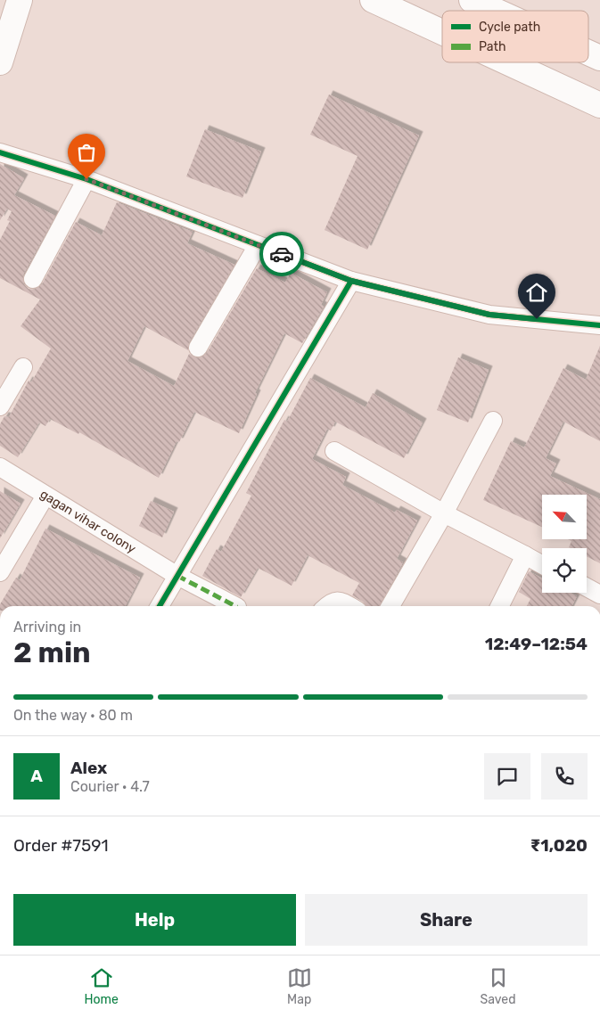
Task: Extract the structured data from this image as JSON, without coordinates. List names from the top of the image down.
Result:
{
  "streets": {
    "street": ["gagan vihar colony"]
  },
  "legend": ["Cycle path", "Path"],
  "north": "top left",
  "page": {
    "heading": ["2 min", "Arriving in", "12:49–12:54"],
    "panel": [
      "Alex",
      "Courier · 4.7",
      "Order #7591",
      "₹1,020"
    ],
    "bar": "On the way · 80 m",
    "round": "A",
    "buttons": ["Help", "Share"],
    "tabs": ["Home", "Map", "Saved"]
  }
}
